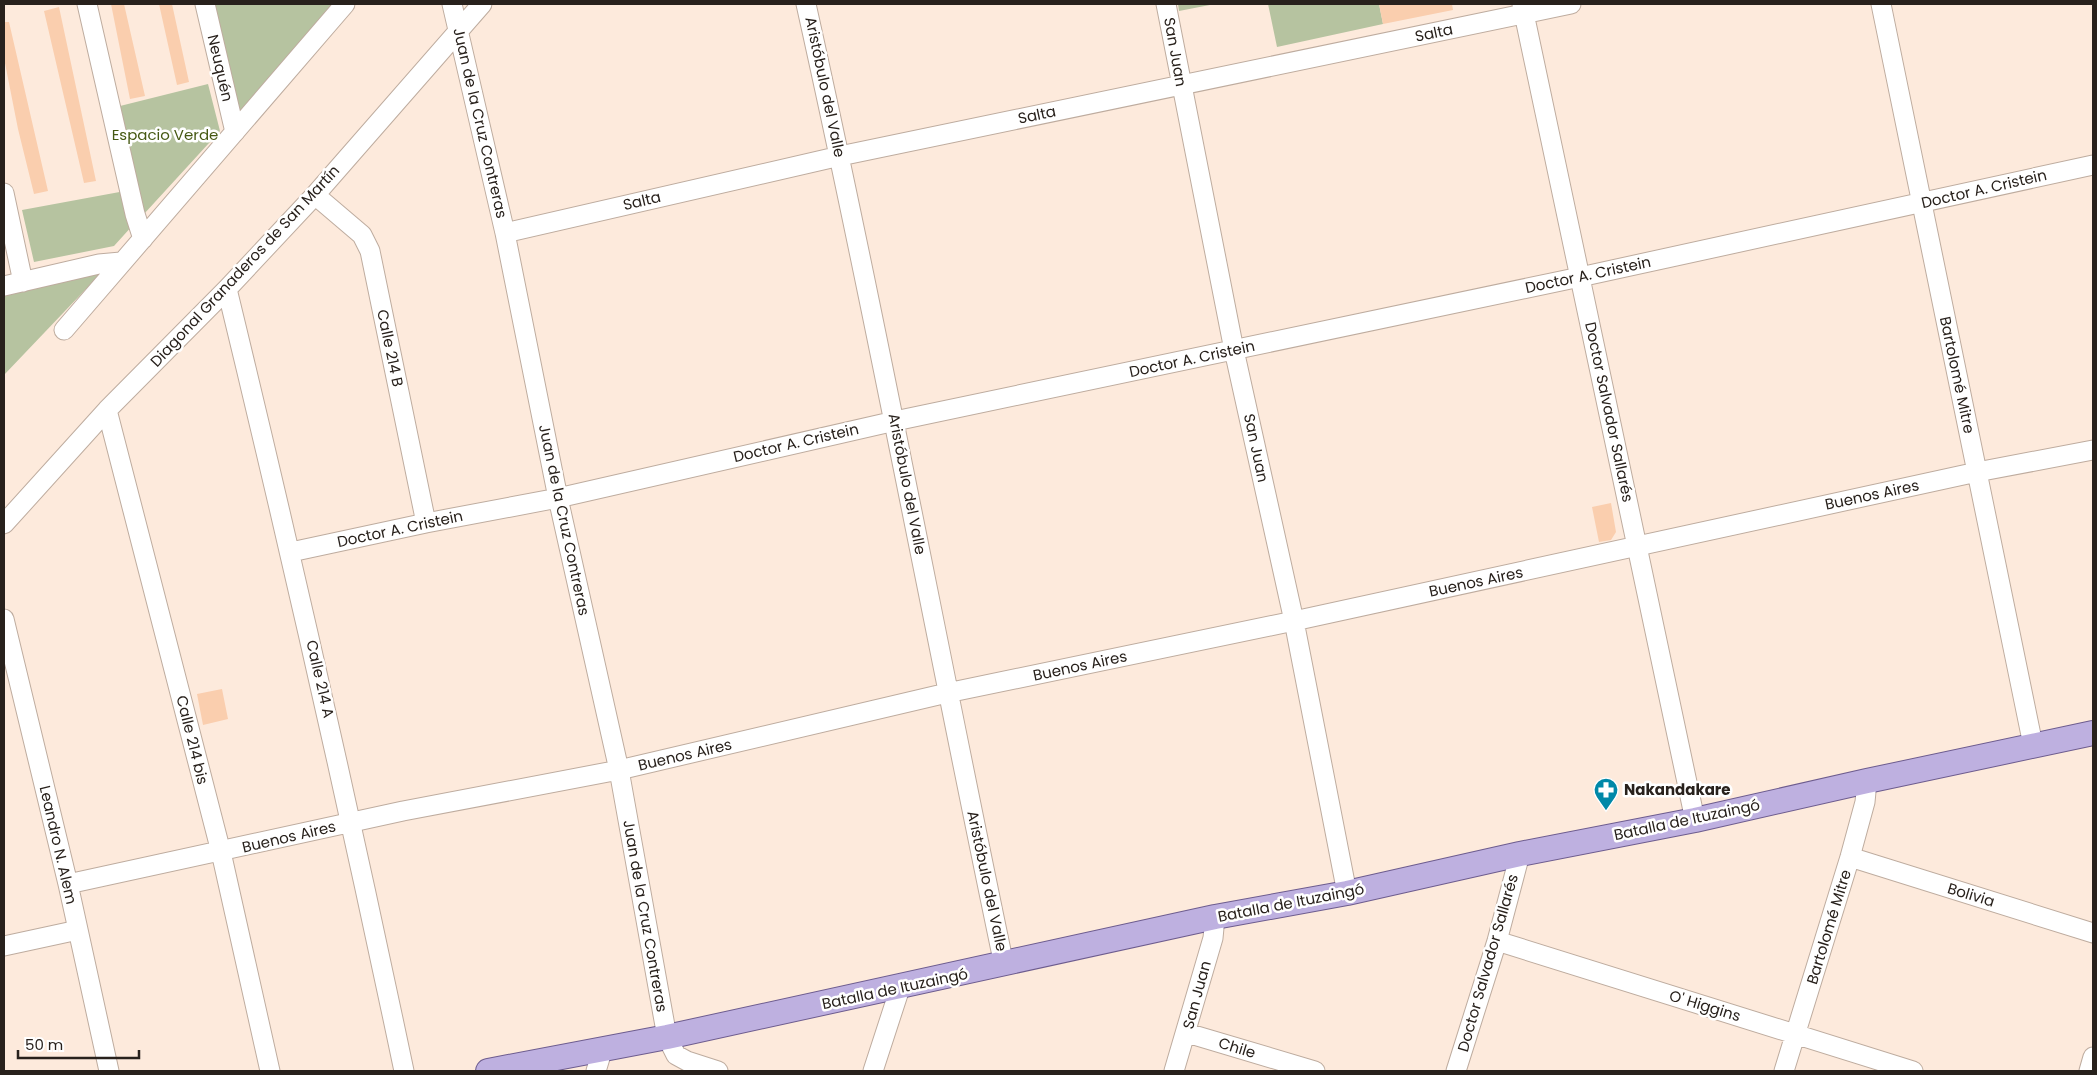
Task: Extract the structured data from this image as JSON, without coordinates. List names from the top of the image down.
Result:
{
  "streets": {
    "main road": ["Batalla de Ituzaingó"],
    "street": [
      "Salta",
      "San Juan",
      "Neuquén",
      "Aristóbulo del Valle",
      "Juan de la Cruz Contreras",
      "Doctor A. Cristein",
      "Diagonal Granaderos de San Martín",
      "Calle 214 B",
      "Bartolomé Mitre",
      "Doctor Salvador Sallarés",
      "Buenos Aires",
      "Calle 214 A",
      "Calle 214 bis",
      "Leandro N. Alem",
      "Bolivia",
      "O' Higgins",
      "Chile"
    ]
  },
  "crossings": [
    ["Salta", "San Juan"],
    ["Salta", "Aristóbulo del Valle"],
    ["Salta", "Juan de la Cruz Contreras"],
    ["Salta", "Doctor Salvador Sallarés"],
    ["San Juan", "Doctor A. Cristein"],
    ["San Juan", "Buenos Aires"],
    ["San Juan", "Batalla de Ituzaingó"],
    ["San Juan", "Chile"],
    ["Aristóbulo del Valle", "Doctor A. Cristein"],
    ["Aristóbulo del Valle", "Buenos Aires"],
    ["Aristóbulo del Valle", "Batalla de Ituzaingó"],
    ["Juan de la Cruz Contreras", "Doctor A. Cristein"],
    ["Juan de la Cruz Contreras", "Diagonal Granaderos de San Martín"],
    ["Juan de la Cruz Contreras", "Buenos Aires"],
    ["Juan de la Cruz Contreras", "Batalla de Ituzaingó"],
    ["Doctor A. Cristein", "Calle 214 B"],
    ["Doctor A. Cristein", "Bartolomé Mitre"],
    ["Doctor A. Cristein", "Doctor Salvador Sallarés"],
    ["Doctor A. Cristein", "Calle 214 A"],
    ["Diagonal Granaderos de San Martín", "Calle 214 B"],
    ["Diagonal Granaderos de San Martín", "Calle 214 A"],
    ["Diagonal Granaderos de San Martín", "Calle 214 bis"],
    ["Bartolomé Mitre", "Buenos Aires"],
    ["Bartolomé Mitre", "Batalla de Ituzaingó"],
    ["Bartolomé Mitre", "Bolivia"],
    ["Bartolomé Mitre", "O' Higgins"],
    ["Doctor Salvador Sallarés", "Buenos Aires"],
    ["Doctor Salvador Sallarés", "Batalla de Ituzaingó"],
    ["Doctor Salvador Sallarés", "O' Higgins"],
    ["Buenos Aires", "Calle 214 A"],
    ["Buenos Aires", "Calle 214 bis"],
    ["Buenos Aires", "Leandro N. Alem"]
  ],
  "parks": ["Espacio Verde"],
  "places": {
    "pharmacy": ["Nakandakare"]
  },
  "scale_bar": "50 m"
}
